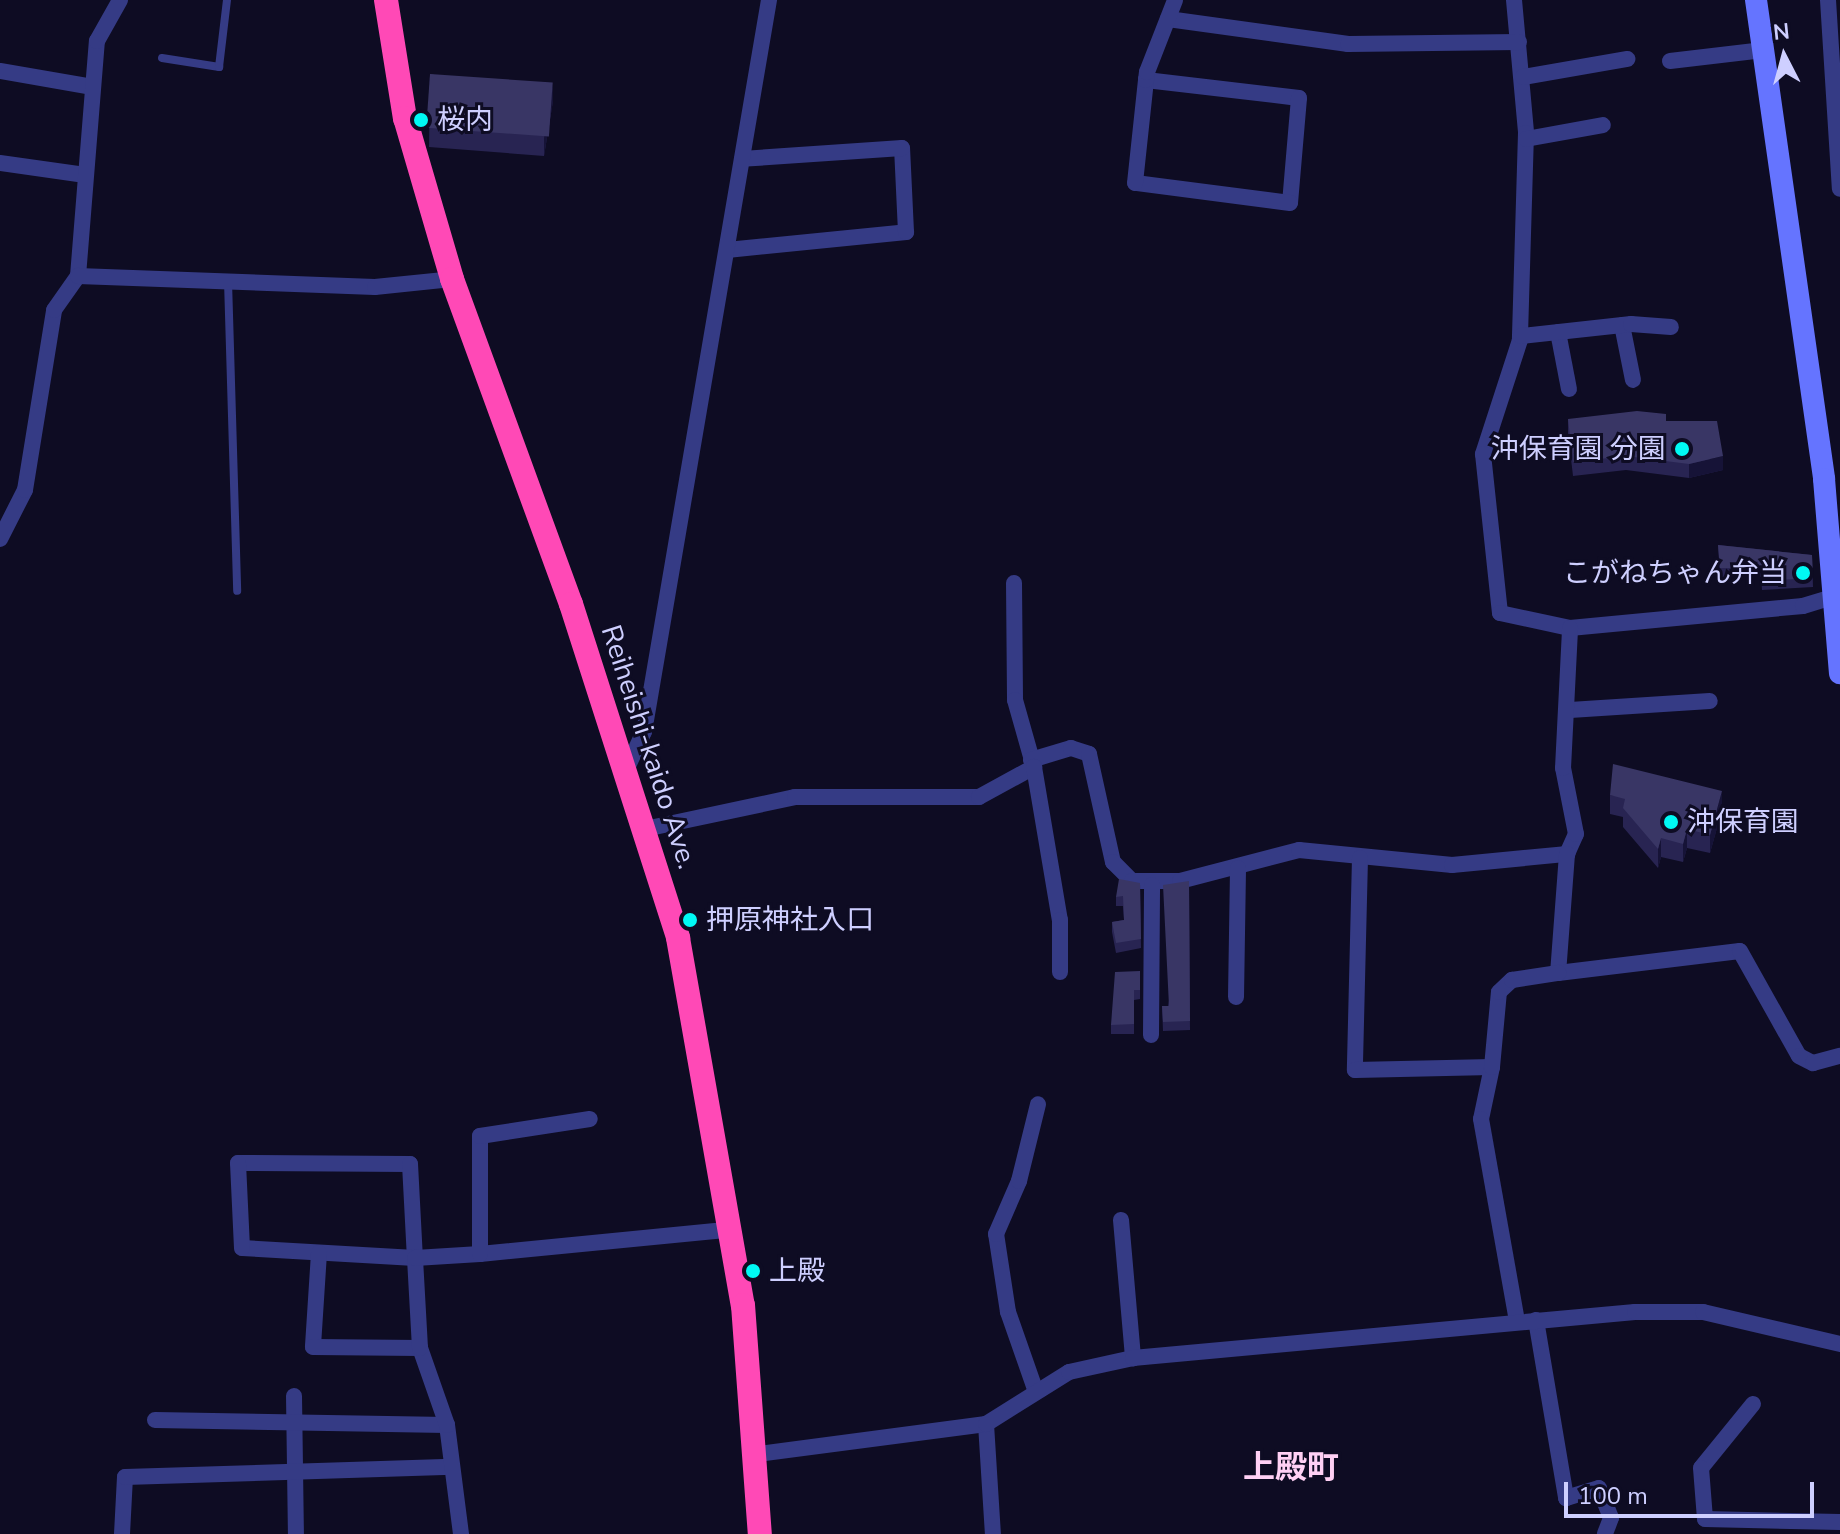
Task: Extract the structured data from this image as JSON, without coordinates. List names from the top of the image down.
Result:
{
  "streets": {
    "highway": ["Reiheishi-kaido Ave."]
  },
  "districts": ["上殿町"],
  "places": [
    "桜内",
    "沖保育園 分園",
    "こがねちゃん弁当",
    "沖保育園",
    "押原神社入口",
    "上殿"
  ],
  "scale_bar": "100 m",
  "north": "top"
}
